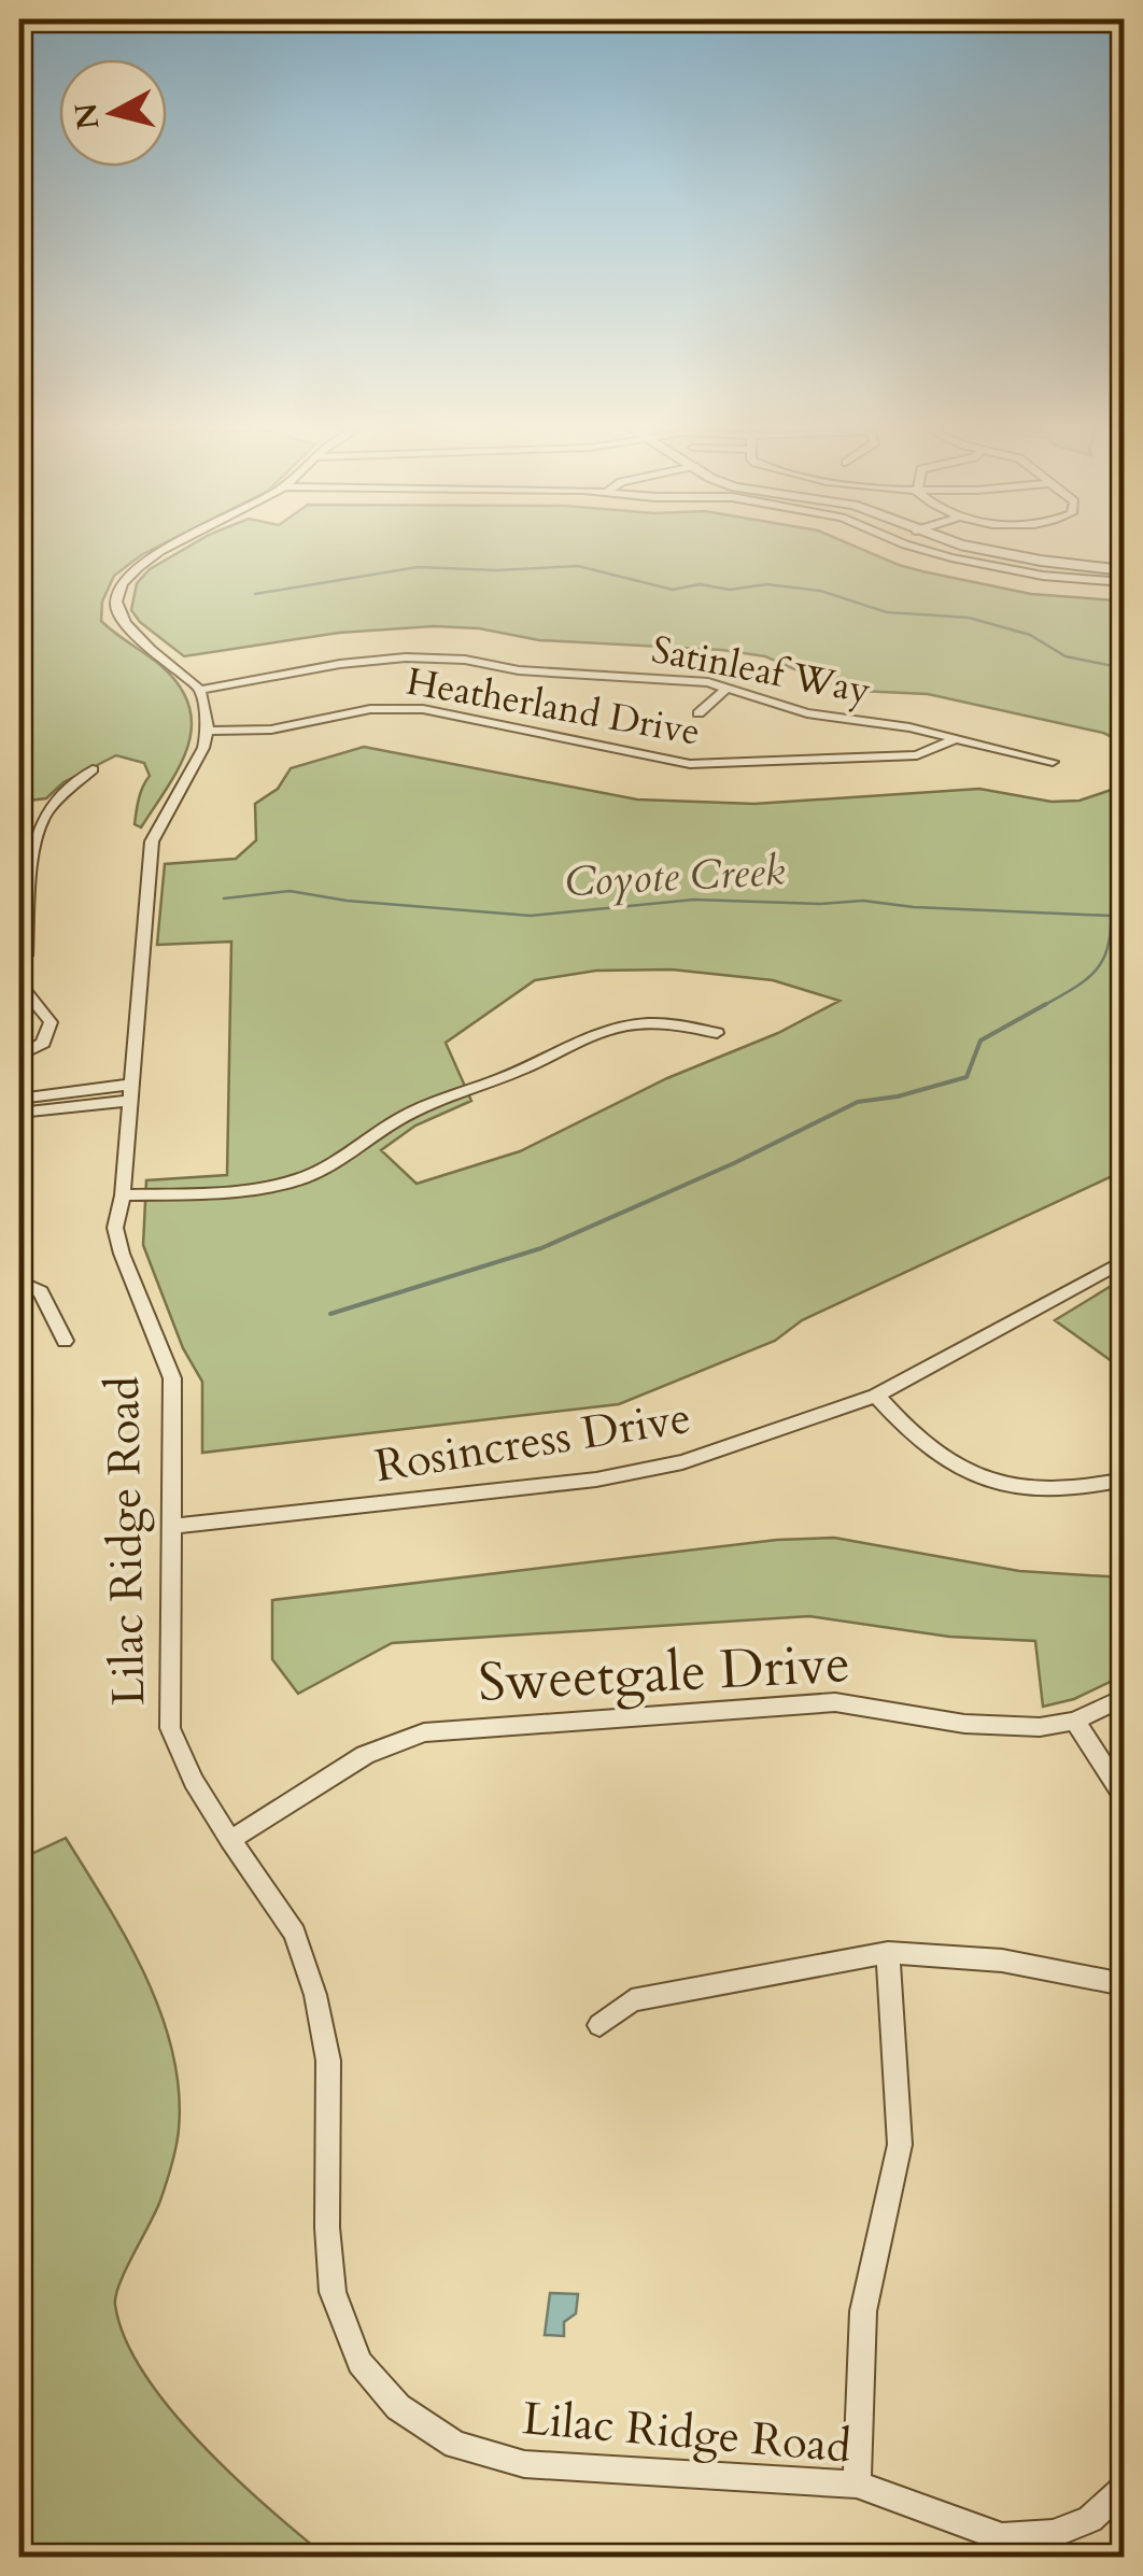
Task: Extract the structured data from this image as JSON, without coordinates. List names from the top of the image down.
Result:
{
  "streets": {
    "street": [
      "Satinleaf Way",
      "Heatherland Drive",
      "Rosincress Drive",
      "Lilac Ridge Road",
      "Sweetgale Drive"
    ]
  },
  "crossings": [
    ["Satinleaf Way", "Heatherland Drive"],
    ["Heatherland Drive", "Lilac Ridge Road"],
    ["Rosincress Drive", "Lilac Ridge Road"],
    ["Lilac Ridge Road", "Sweetgale Drive"]
  ],
  "water": ["Coyote Creek"],
  "north": "left"
}
